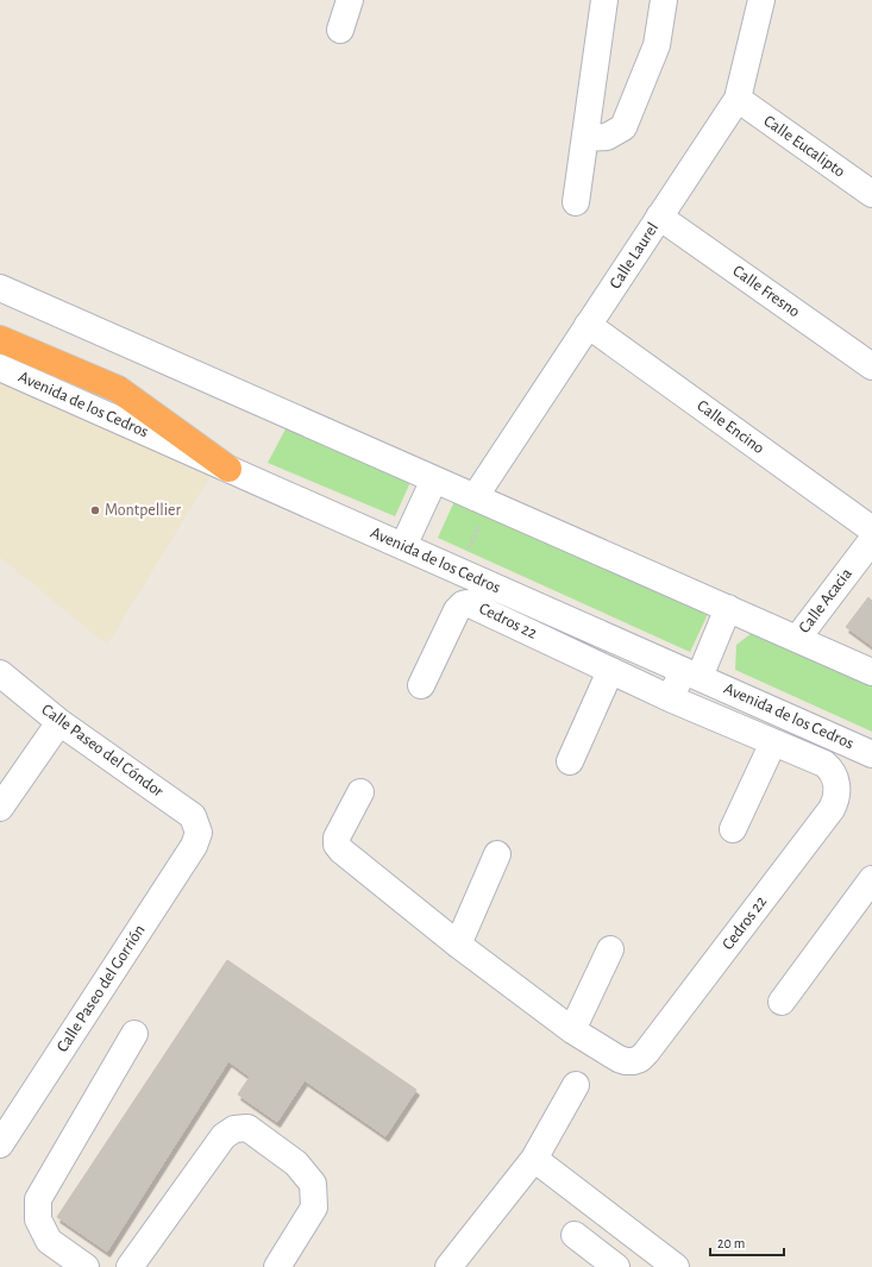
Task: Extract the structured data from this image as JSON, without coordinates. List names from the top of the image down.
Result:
{
  "streets": {
    "street": [
      "Calle Eucalipto",
      "Calle Laurel",
      "Calle Fresno",
      "Avenida de los Cedros",
      "Calle Encino",
      "Calle Acacia",
      "Cedros 22",
      "Calle Paseo del Cóndor",
      "Calle Paseo del Gorrión"
    ]
  },
  "crossings": [
    ["Calle Eucalipto", "Calle Laurel"],
    ["Calle Laurel", "Calle Fresno"],
    ["Calle Laurel", "Calle Encino"],
    ["Calle Paseo del Cóndor", "Calle Paseo del Gorrión"]
  ],
  "places": ["Montpellier"],
  "scale_bar": "20 m"
}
